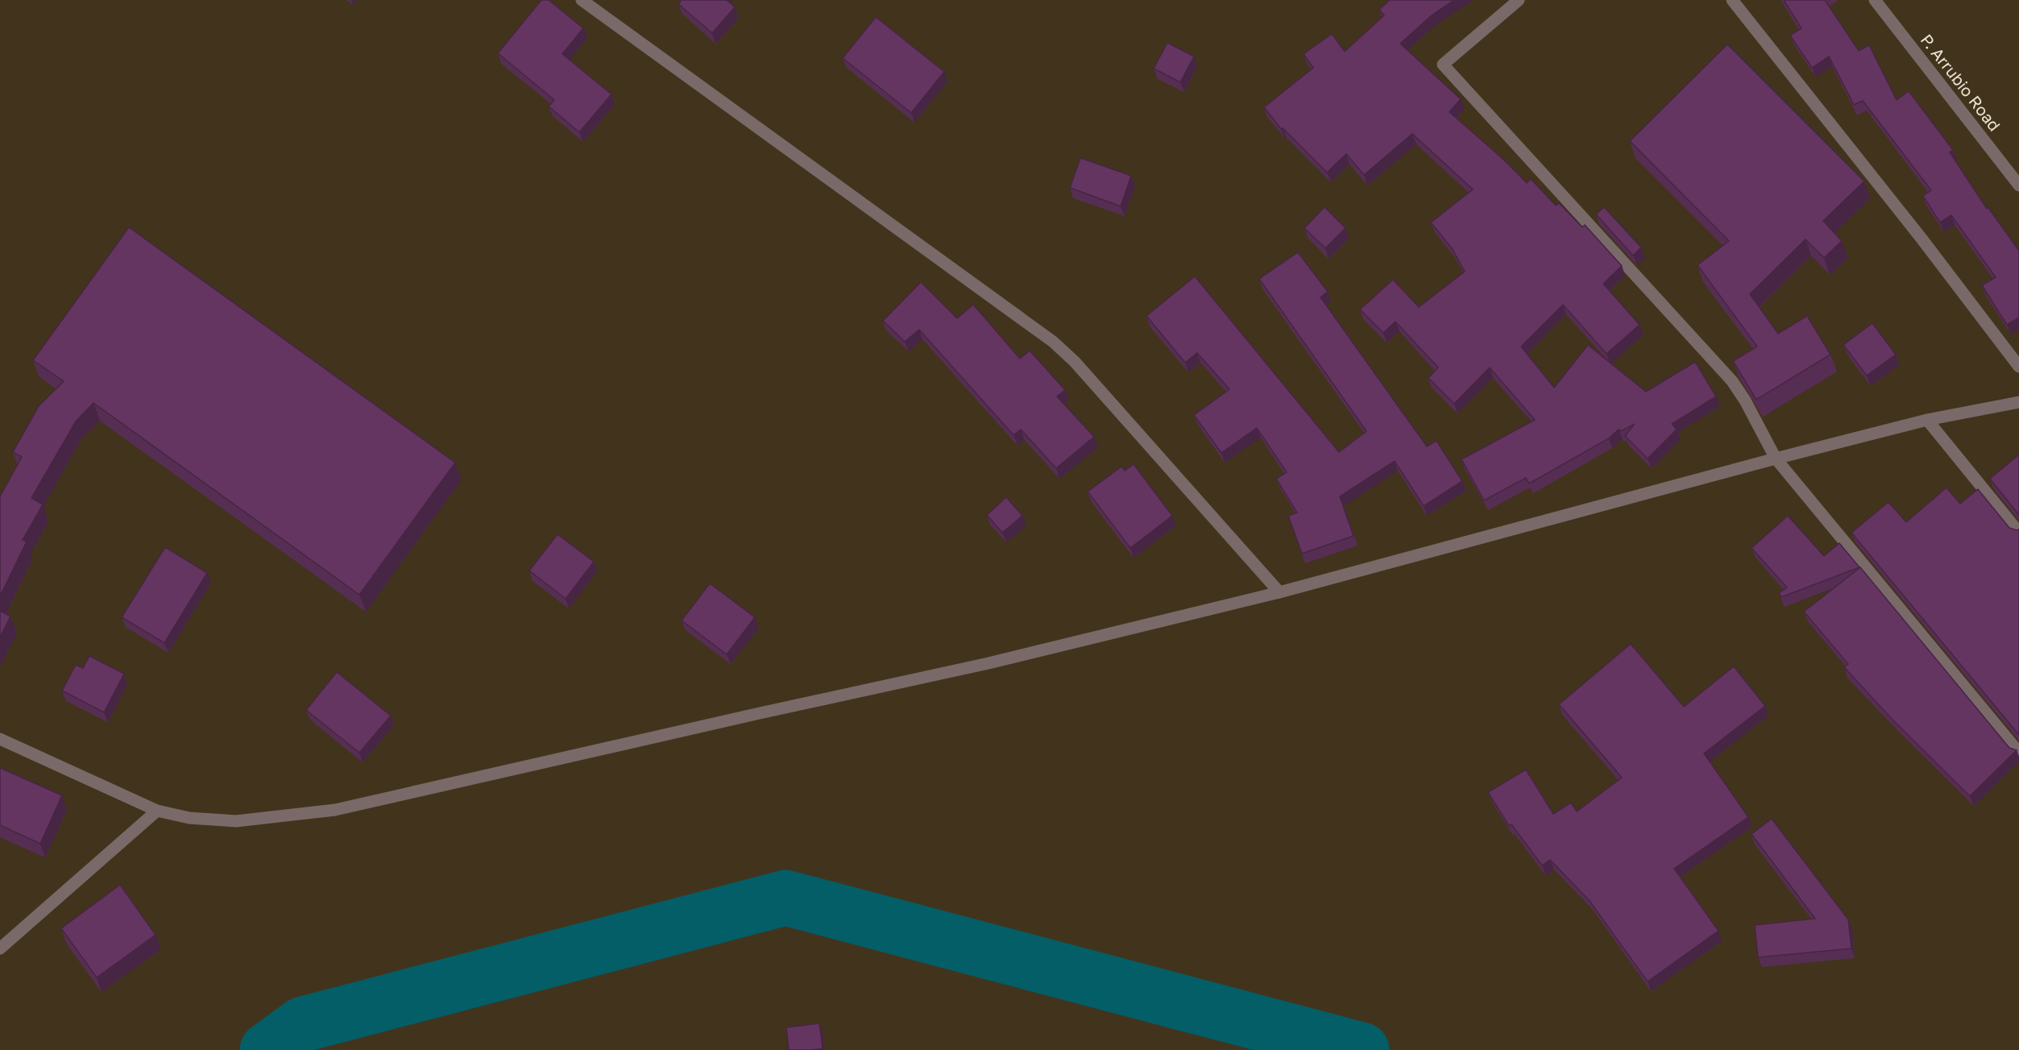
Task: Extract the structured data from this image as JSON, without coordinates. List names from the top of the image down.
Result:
{
  "streets": {
    "street": ["P. Arrubio Road"]
  }
}
